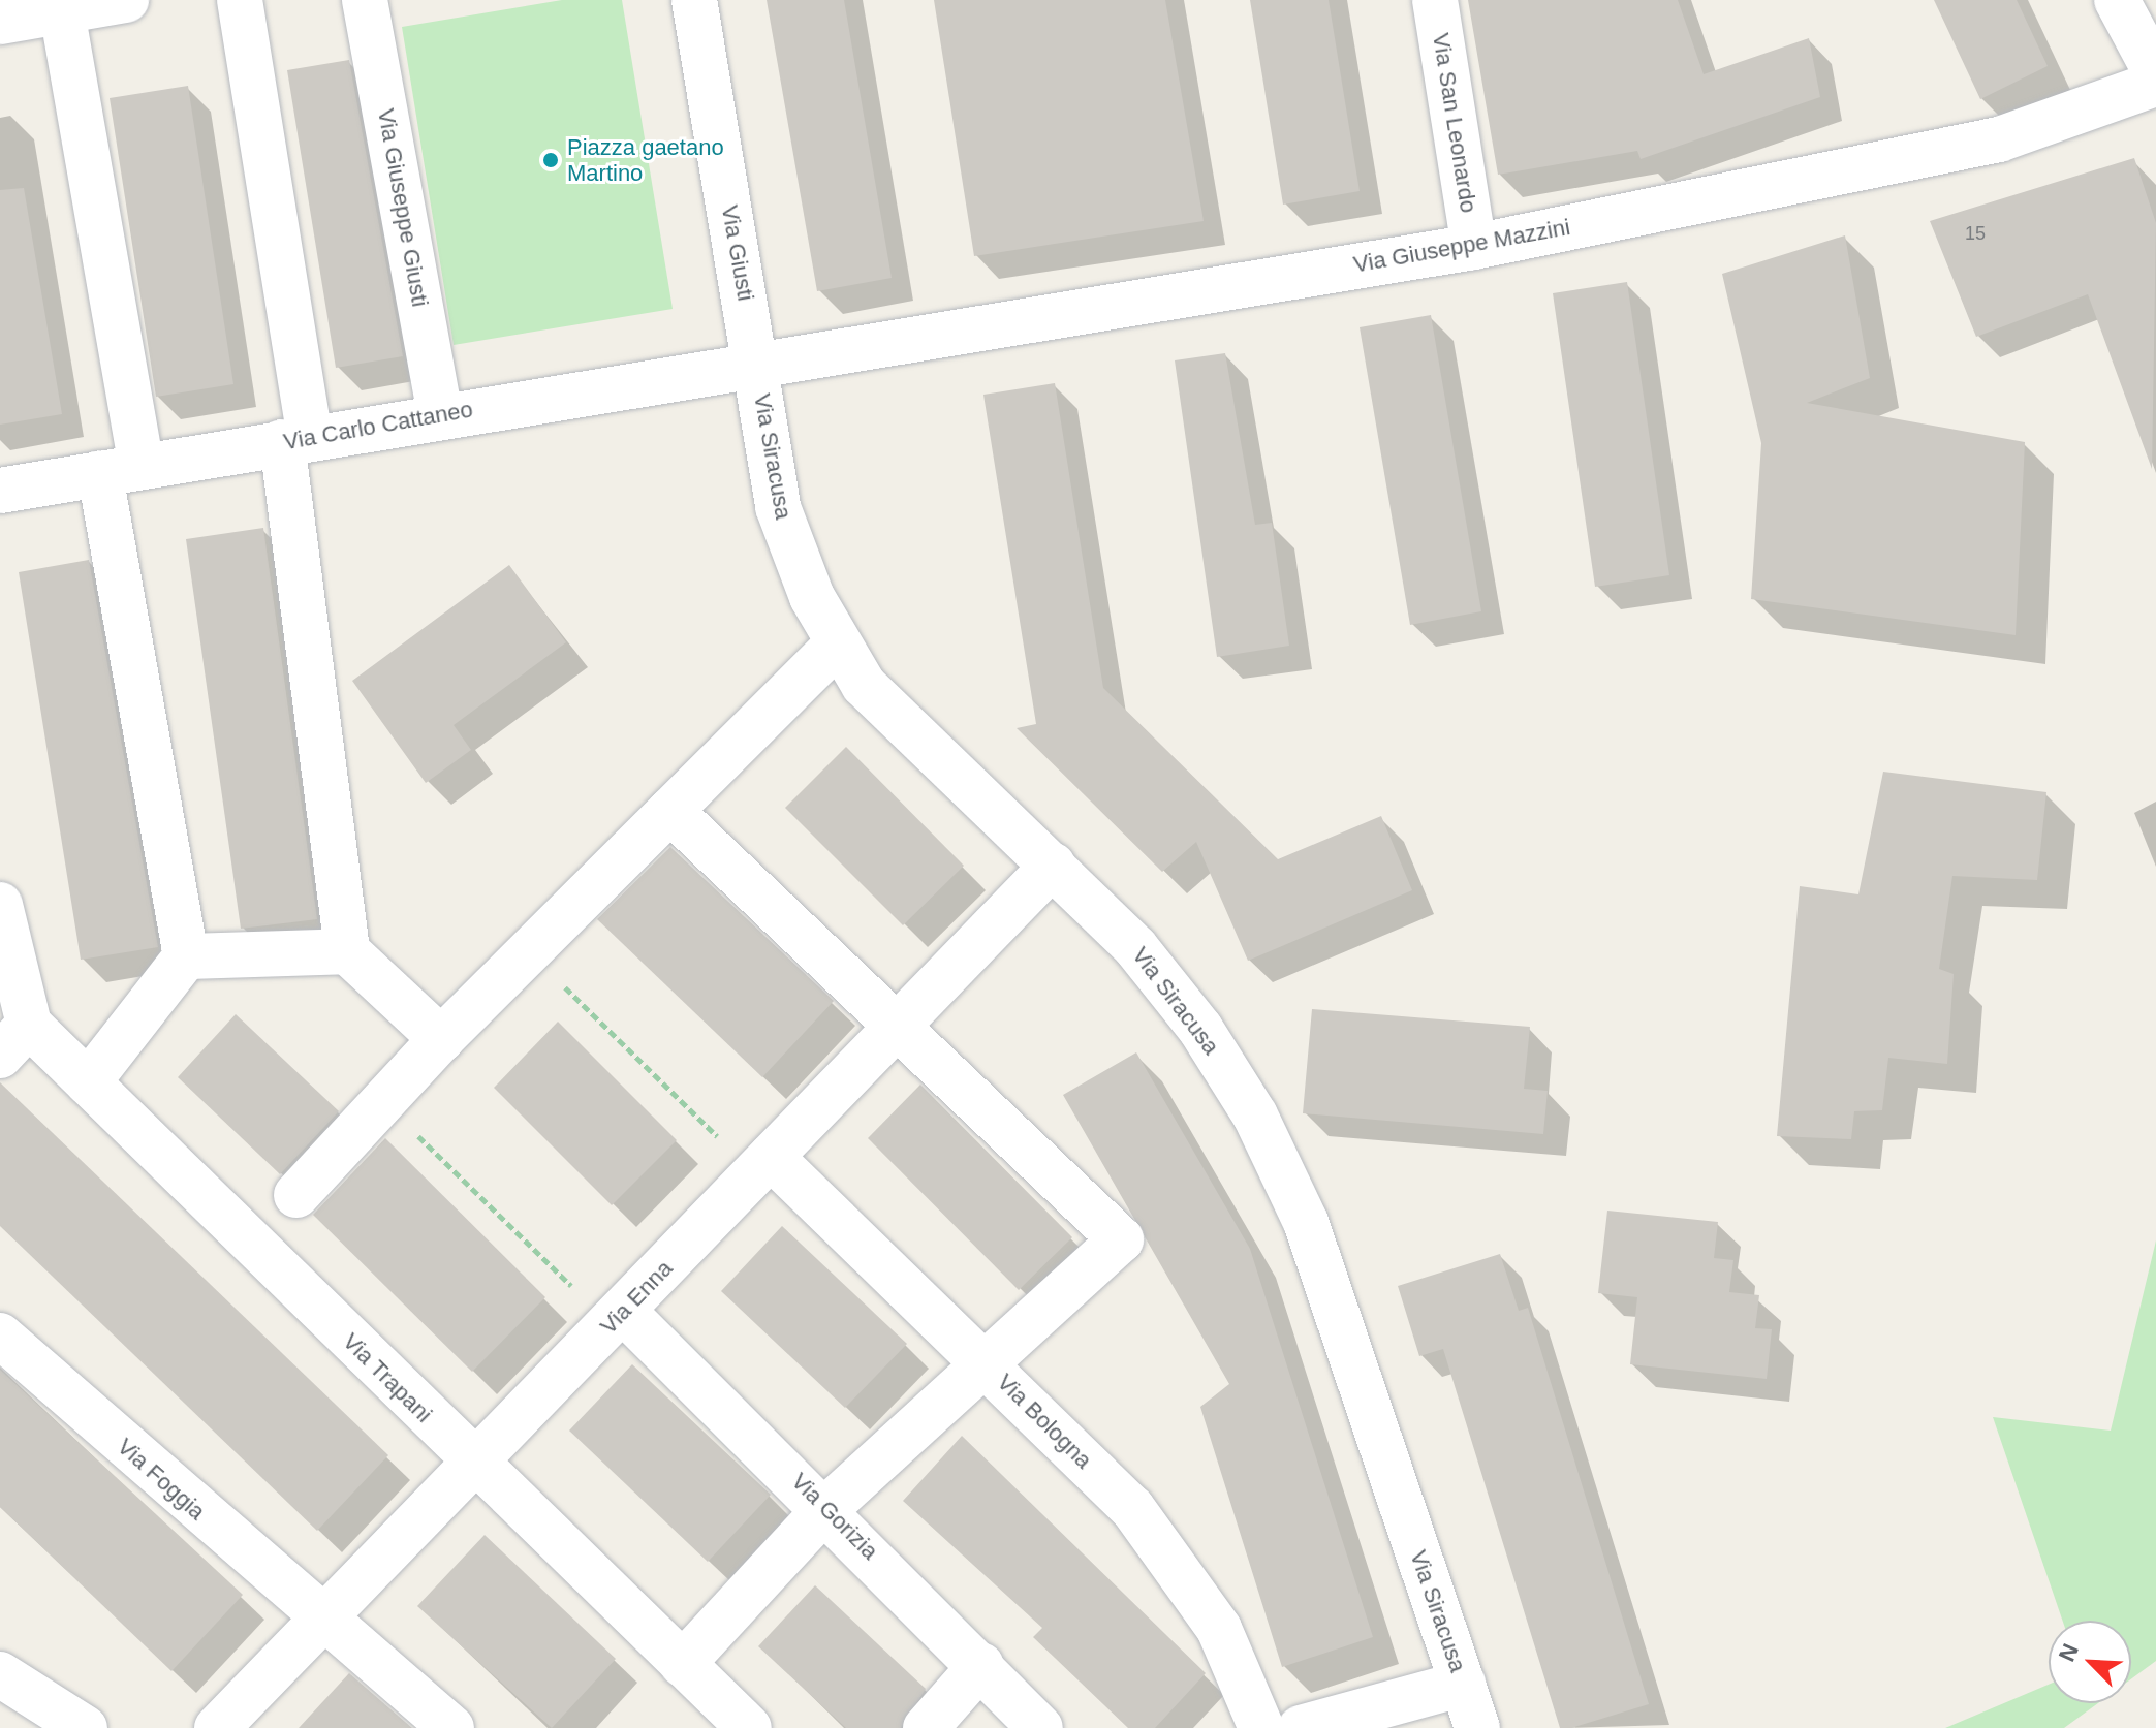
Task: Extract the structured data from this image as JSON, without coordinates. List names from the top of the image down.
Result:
{
  "streets": {
    "street": [
      "Via San Leonardo",
      "Via Giuseppe Giusti",
      "Via Giuseppe Mazzini",
      "Via Giusti",
      "Via Carlo Cattaneo",
      "Via Siracusa",
      "Via Enna",
      "Via Trapani",
      "Via Bologna",
      "Via Foggia",
      "Via Gorizia"
    ]
  },
  "crossings": [
    ["Via San Leonardo", "Via Giuseppe Mazzini"],
    ["Via Giuseppe Giusti", "Via Carlo Cattaneo"],
    ["Via Giuseppe Mazzini", "Via Giusti"],
    ["Via Giuseppe Mazzini", "Via Carlo Cattaneo"],
    ["Via Giuseppe Mazzini", "Via Siracusa"],
    ["Via Giusti", "Via Carlo Cattaneo"],
    ["Via Giusti", "Via Siracusa"],
    ["Via Carlo Cattaneo", "Via Siracusa"],
    ["Via Siracusa", "Via Enna"],
    ["Via Enna", "Via Trapani"],
    ["Via Enna", "Via Bologna"],
    ["Via Enna", "Via Foggia"],
    ["Via Enna", "Via Gorizia"]
  ],
  "places": ["Piazza gaetano Martino"],
  "house_numbers": ["15"],
  "north": "top left"
}
